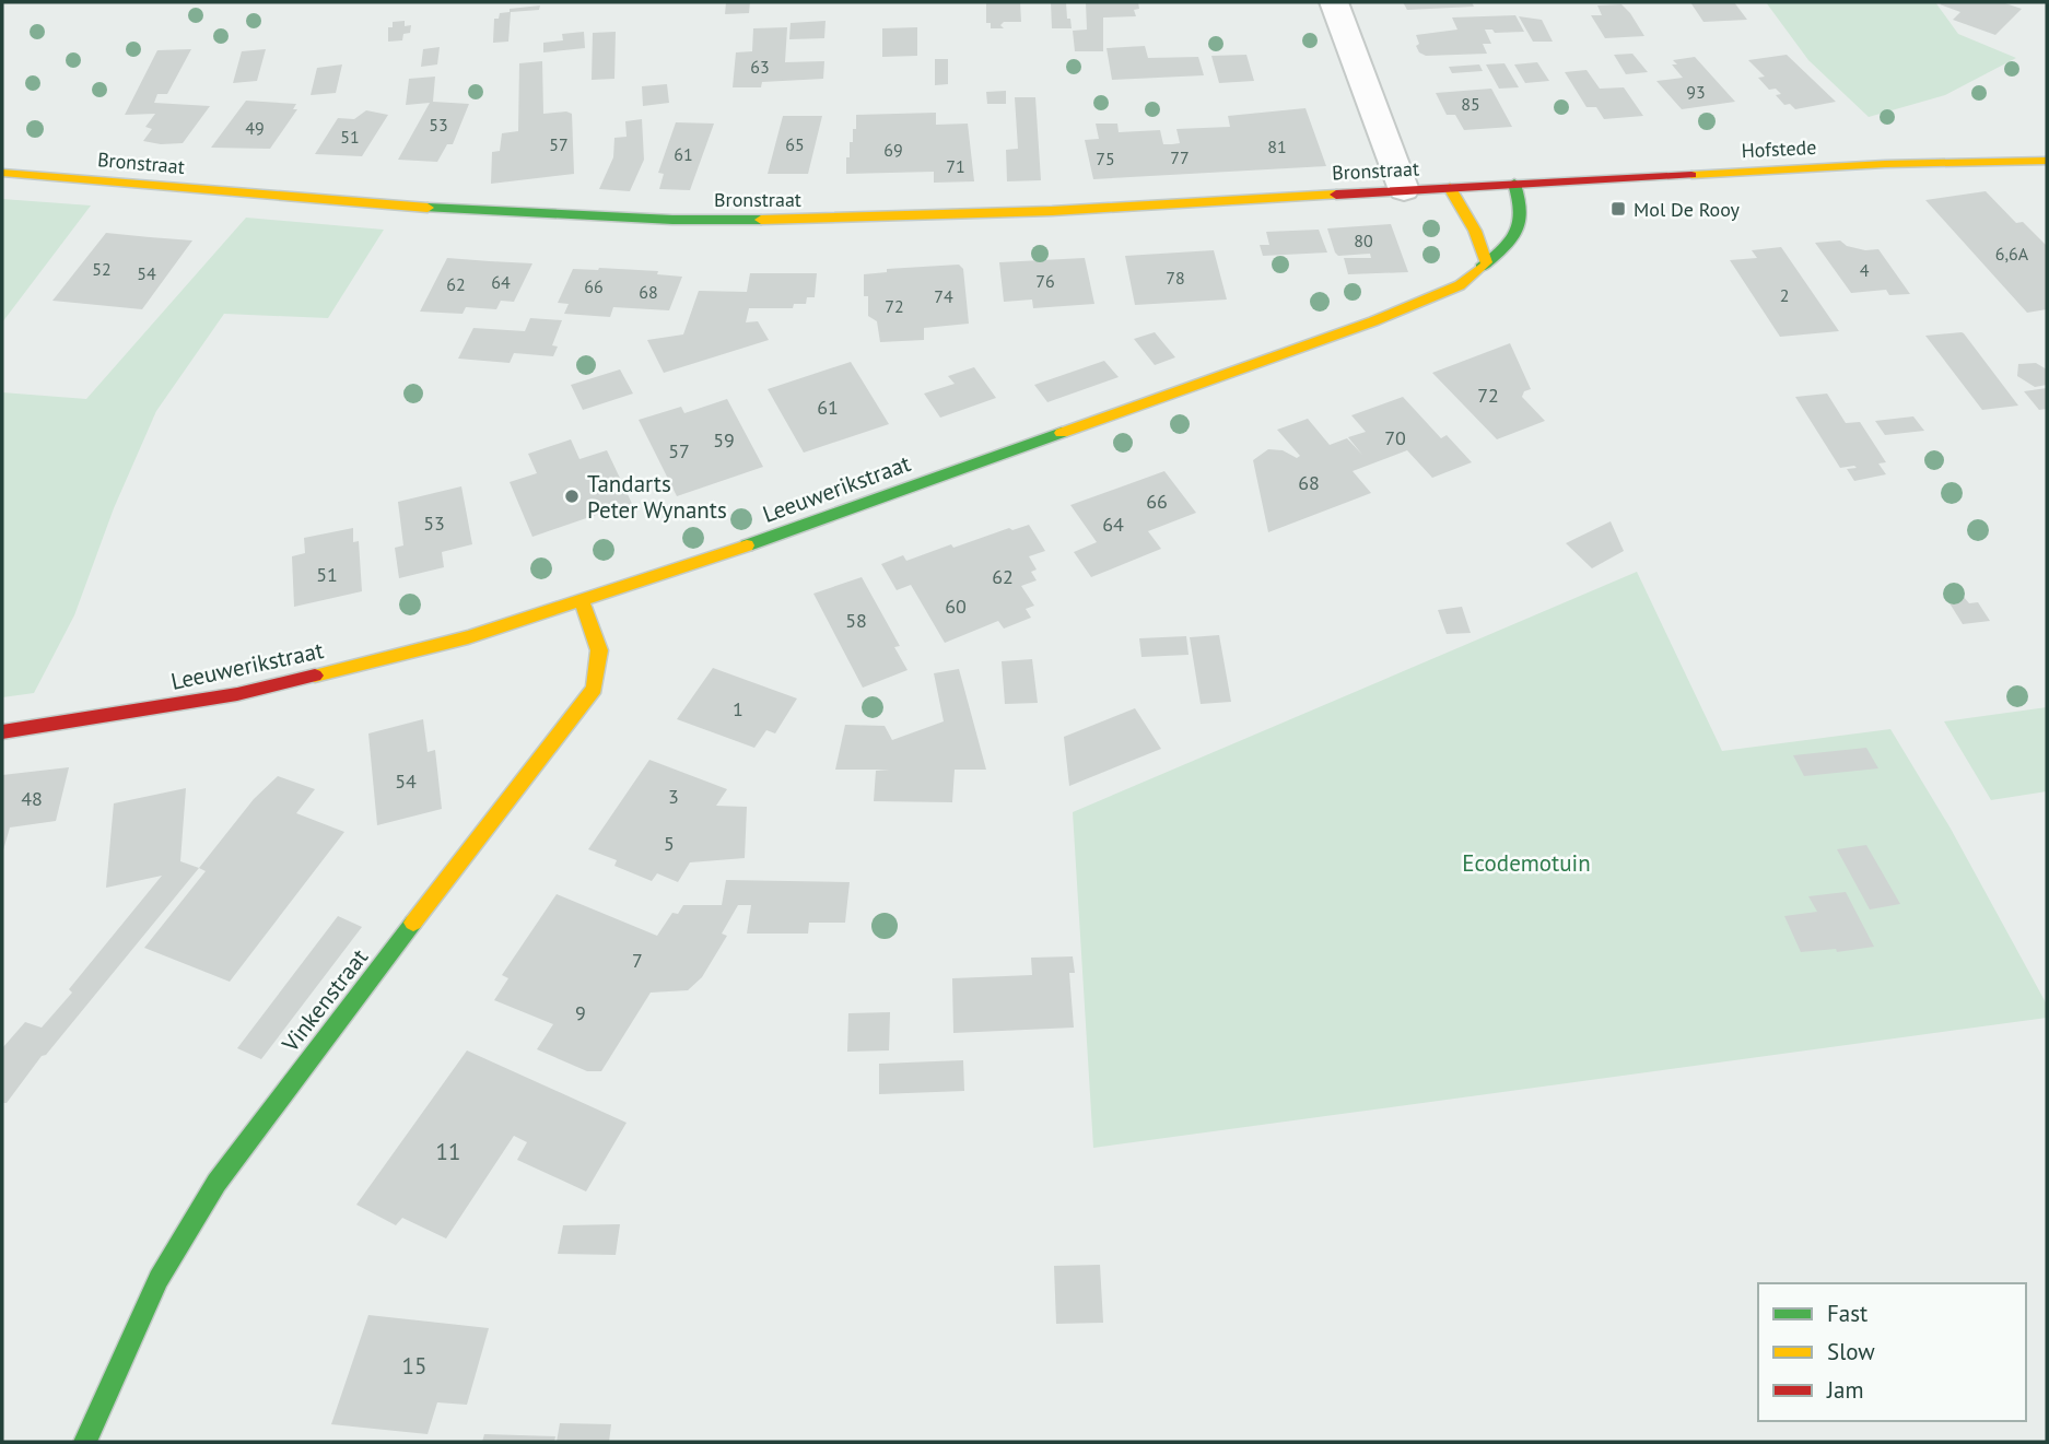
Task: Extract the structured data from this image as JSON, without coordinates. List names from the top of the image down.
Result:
{
  "streets": {
    "street": [
      "Hofstede",
      "Bronstraat",
      "Leeuwerikstraat",
      "Vinkenstraat"
    ]
  },
  "crossings": [
    ["Hofstede", "Bronstraat"],
    ["Hofstede", "Leeuwerikstraat"],
    ["Bronstraat", "Leeuwerikstraat"],
    ["Leeuwerikstraat", "Vinkenstraat"]
  ],
  "parks": ["Ecodemotuin"],
  "places": {
    "transit": ["Mol De Rooy"],
    "other": ["Tandarts Peter Wynants"]
  },
  "house_numbers": [
    "63",
    "93",
    "85",
    "53",
    "49",
    "51",
    "57",
    "65",
    "81",
    "69",
    "61",
    "77",
    "75",
    "71",
    "80",
    "6,6A",
    "52",
    "4",
    "54",
    "78",
    "76",
    "64",
    "62",
    "66",
    "68",
    "2",
    "74",
    "72",
    "72",
    "61",
    "70",
    "59",
    "57",
    "68",
    "66",
    "53",
    "64",
    "51",
    "62",
    "60",
    "58",
    "1",
    "54",
    "3",
    "48",
    "5",
    "7",
    "9",
    "11",
    "15"
  ],
  "legend": ["Fast", "Slow", "Jam"]
}
